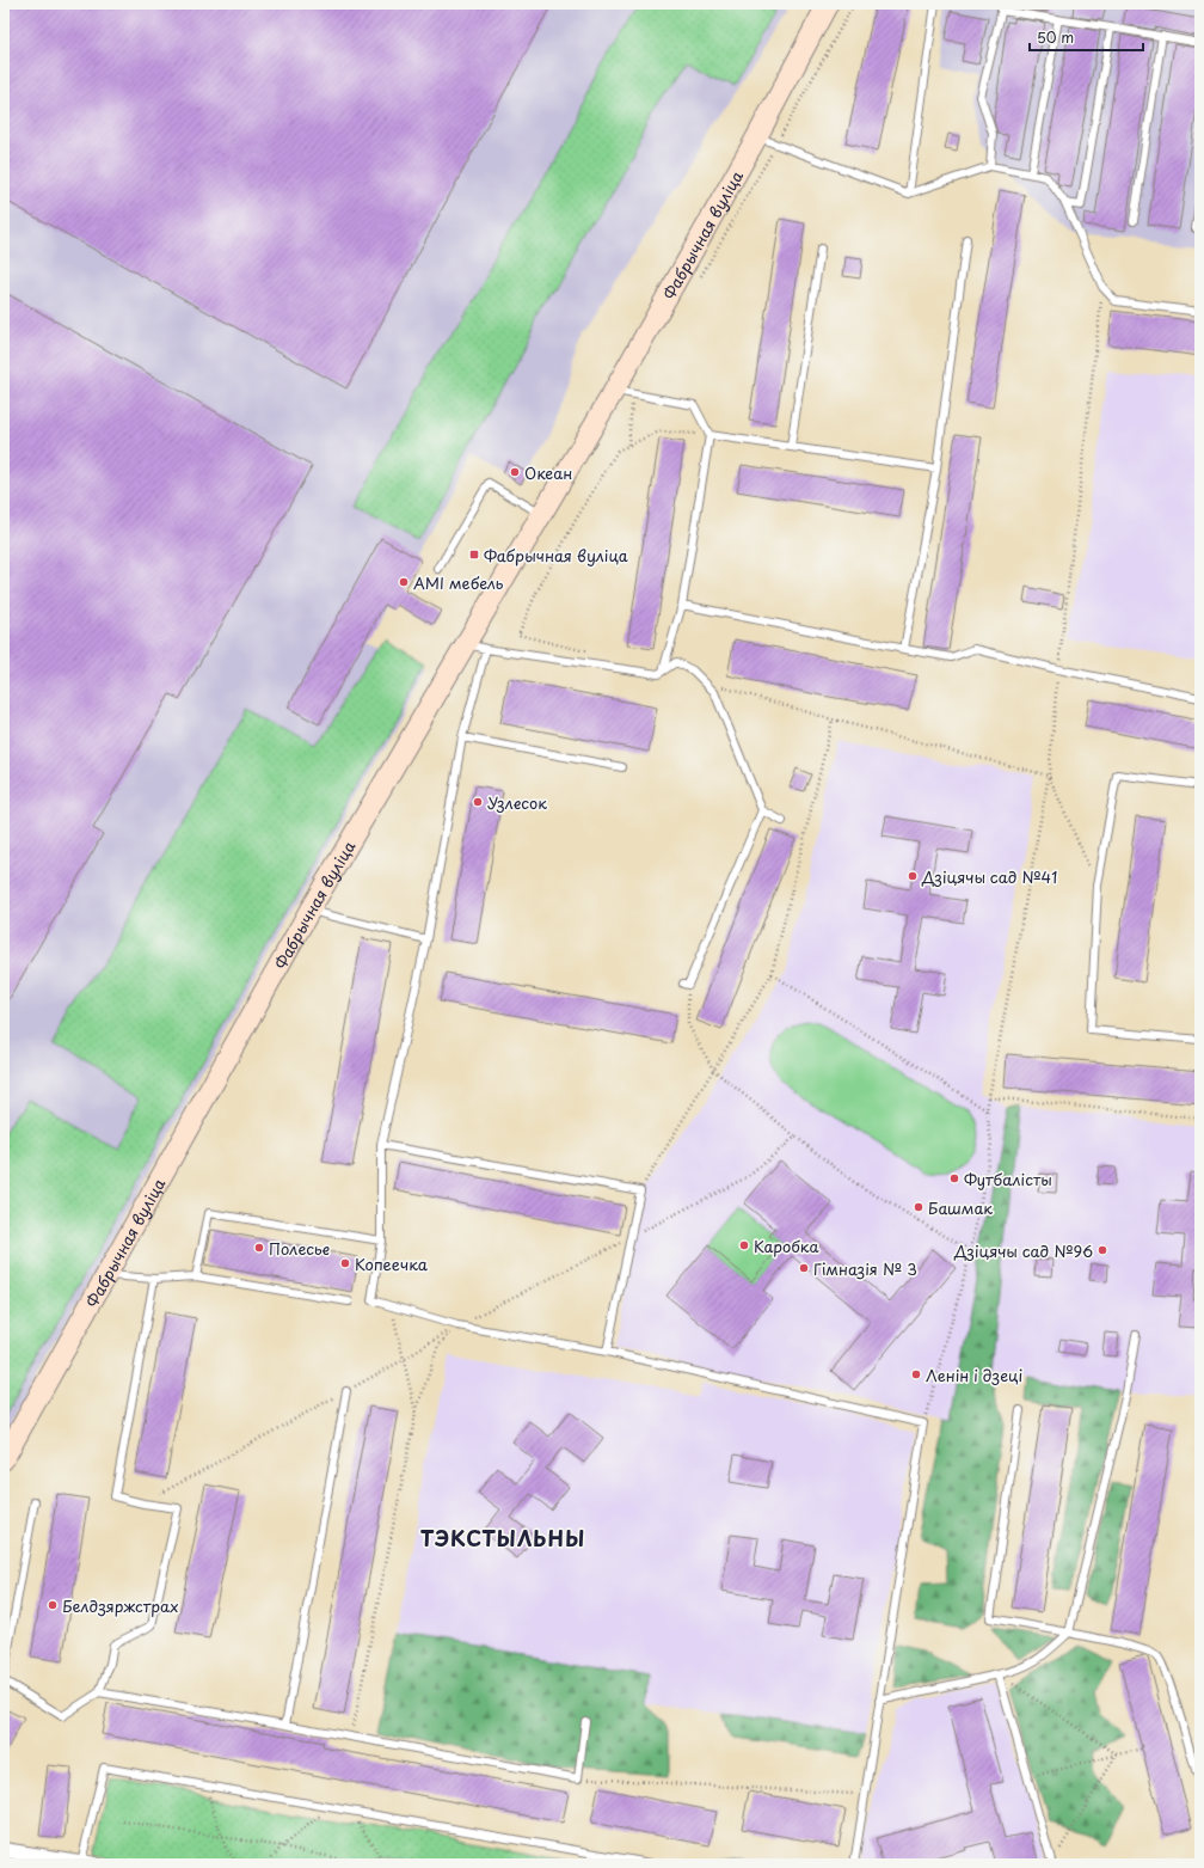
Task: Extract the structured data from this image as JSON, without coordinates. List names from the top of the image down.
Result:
{
  "streets": {
    "main road": ["Фабрычная вуліца"]
  },
  "districts": ["ТЭКСТЫЛЬНЫ"],
  "places": {
    "other": [
      "Океан",
      "AMI мебель",
      "Узлесок",
      "Дзіцячы сад №41",
      "Футбалісты",
      "Башмак",
      "Каробка",
      "Полесье",
      "Дзіцячы сад №96",
      "Копеечка",
      "Гімназія № 3",
      "Ленін і дзеці",
      "Белдзяржстрах"
    ],
    "transit": ["Фабрычная вуліца"]
  },
  "scale_bar": "50 m"
}
